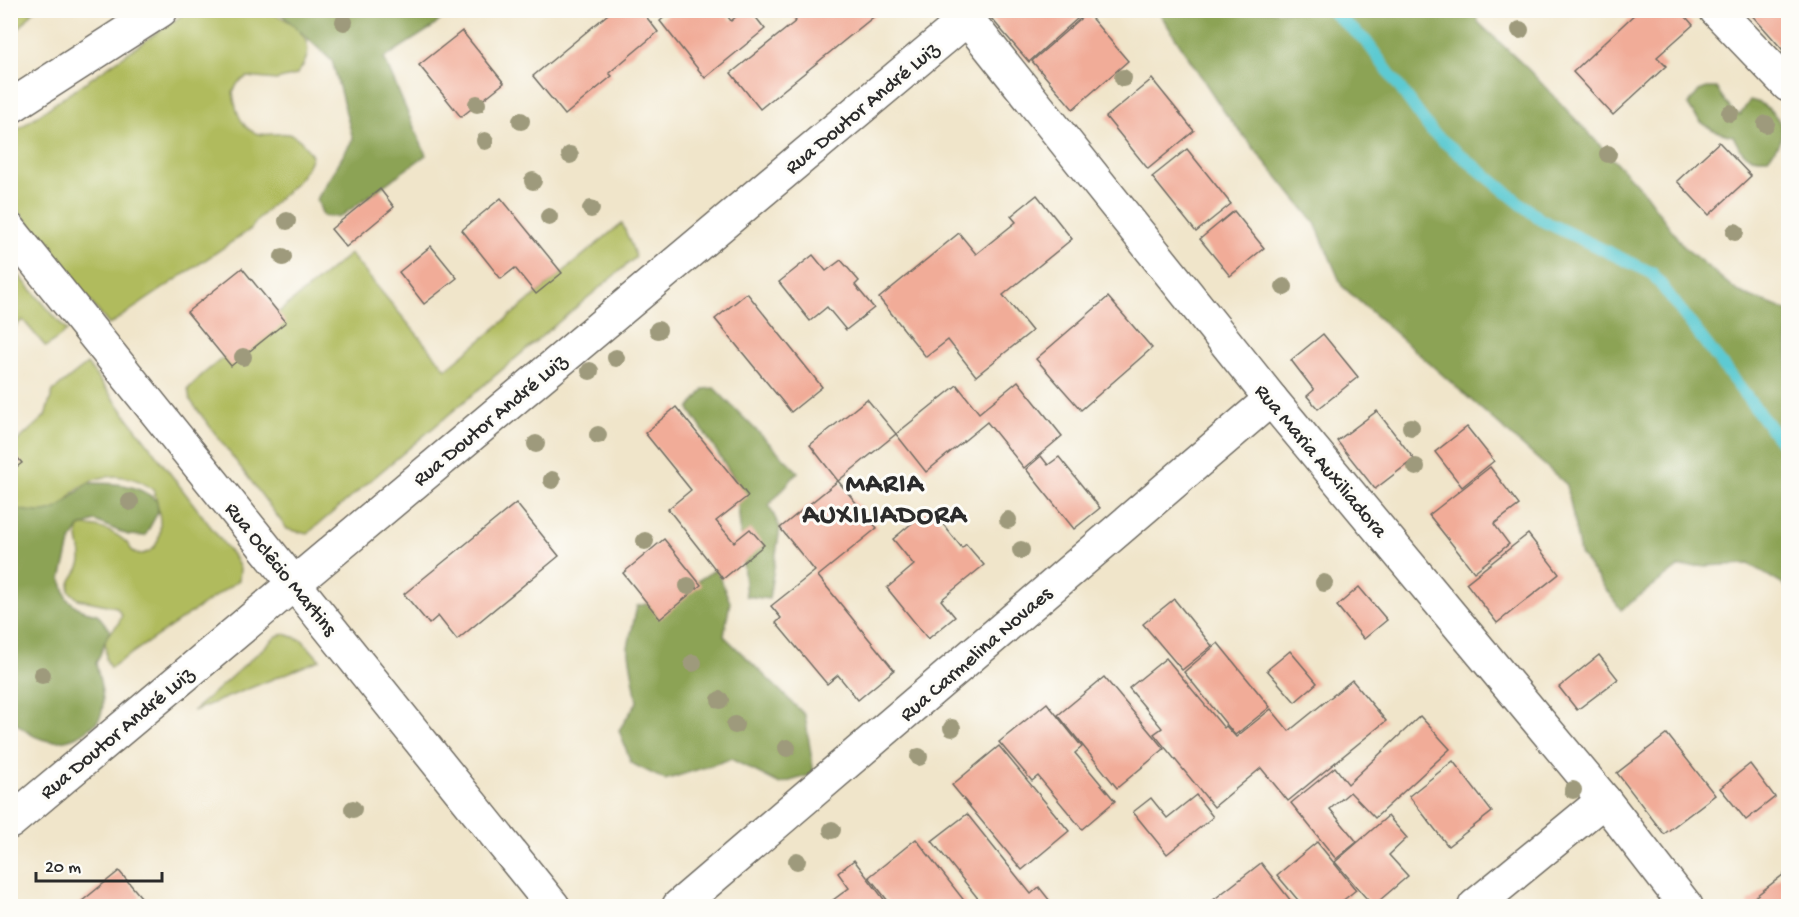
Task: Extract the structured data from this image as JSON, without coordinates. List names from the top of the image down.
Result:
{
  "streets": {
    "street": [
      "Rua Doutor André Luiz",
      "Rua Maria Auxiliadora",
      "Rua Oclêcio Martins",
      "Rua Carmelina Novaes"
    ]
  },
  "crossings": [
    ["Rua Doutor André Luiz", "Rua Maria Auxiliadora"],
    ["Rua Doutor André Luiz", "Rua Oclêcio Martins"],
    ["Rua Maria Auxiliadora", "Rua Carmelina Novaes"]
  ],
  "districts": ["MARIA AUXILIADORA"],
  "scale_bar": "20 m"
}
